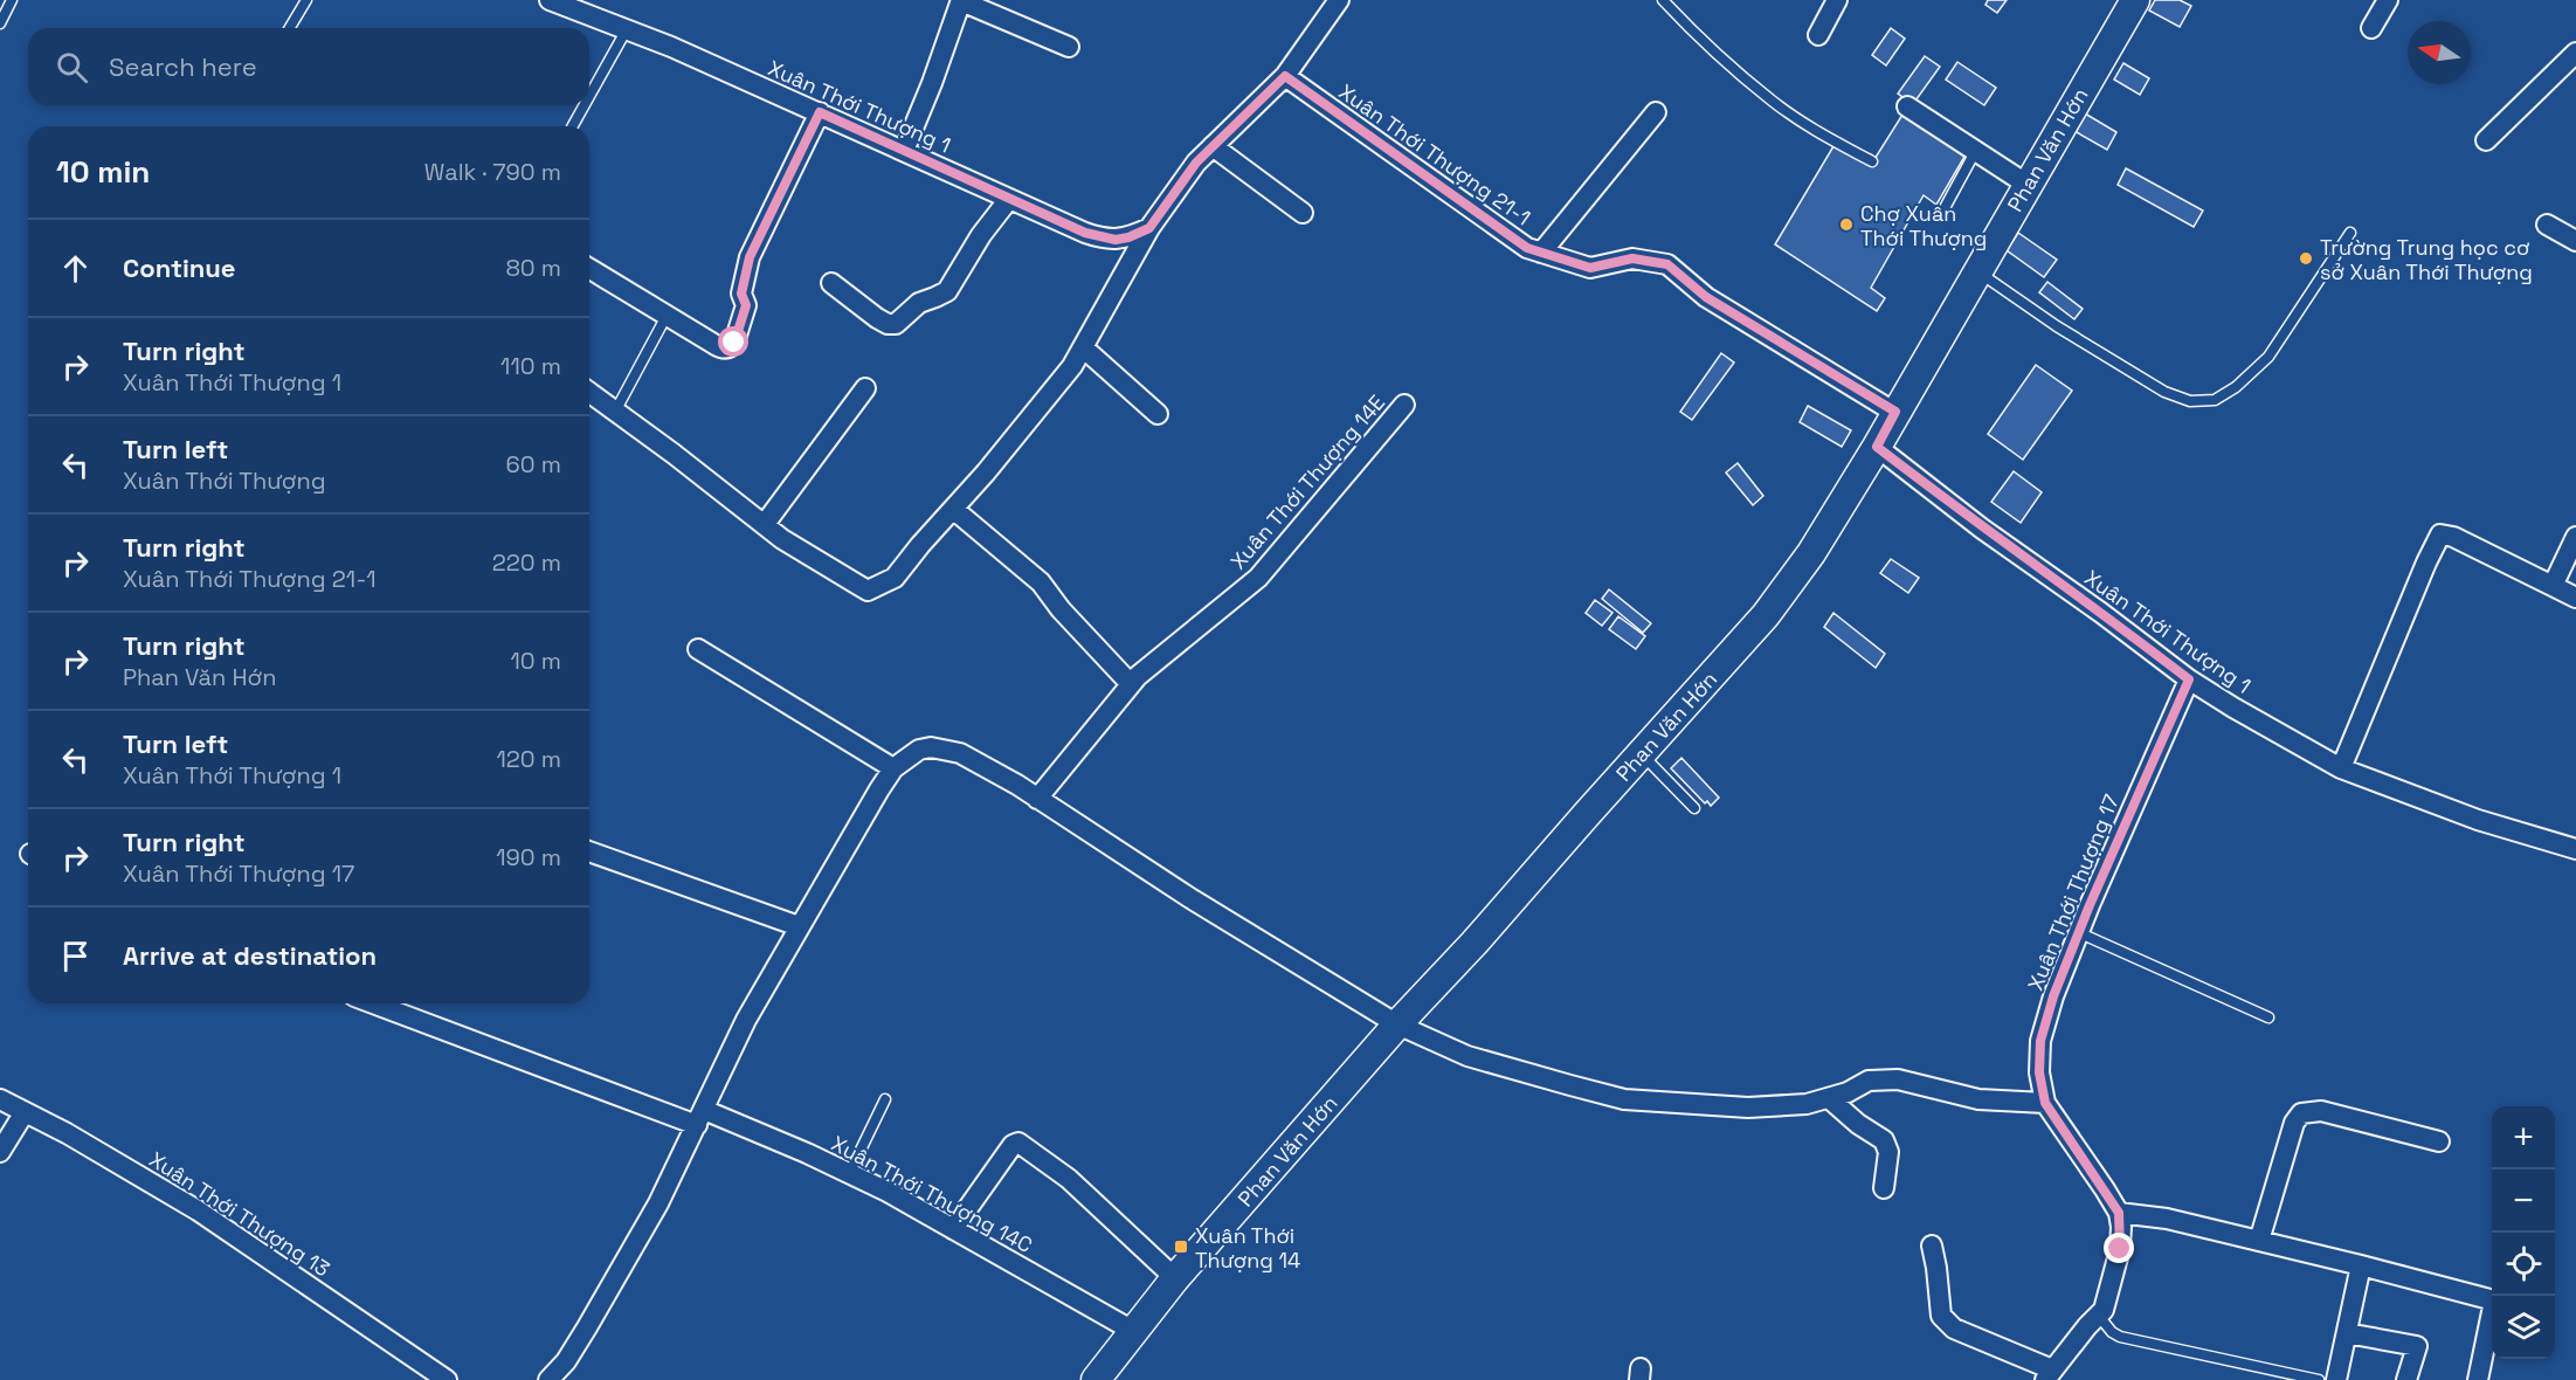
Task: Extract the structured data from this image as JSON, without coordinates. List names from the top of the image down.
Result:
{
  "streets": {
    "main road": ["Phan Văn Hớn"],
    "street": [
      "Xuân Thới Thượng 1",
      "Xuân Thới Thượng 21-1",
      "Xuân Thới Thượng 14E",
      "Xuân Thới Thượng 17",
      "Xuân Thới Thượng 14C",
      "Xuân Thới Thượng 13"
    ]
  },
  "crossings": [
    ["Xuân Thới Thượng 1", "Phan Văn Hớn"],
    ["Xuân Thới Thượng 1", "Xuân Thới Thượng 17"],
    ["Phan Văn Hớn", "Xuân Thới Thượng 21-1"],
    ["Phan Văn Hớn", "Xuân Thới Thượng 14C"]
  ],
  "places": {
    "other": ["Chợ Xuân Thới Thượng", "Trường Trung học cơ sở Xuân Thới Thượng"],
    "transit": ["Xuân Thới Thượng 14"]
  },
  "north": "left",
  "page": {
    "search": "Search here",
    "heading": ["10 min", "Walk · 790 m"],
    "list": [
      ["Continue", "80 m"],
      ["Turn right", "Xuân Thới Thượng 1", "110 m"],
      ["Turn left", "Xuân Thới Thượng", "60 m"],
      ["Turn right", "Xuân Thới Thượng 21-1", "220 m"],
      ["Turn right", "Phan Văn Hớn", "10 m"],
      ["Turn left", "Xuân Thới Thượng 1", "120 m"],
      ["Turn right", "Xuân Thới Thượng 17", "190 m"],
      "Arrive at destination"
    ],
    "map_buttons": ["+", "−"]
  }
}
